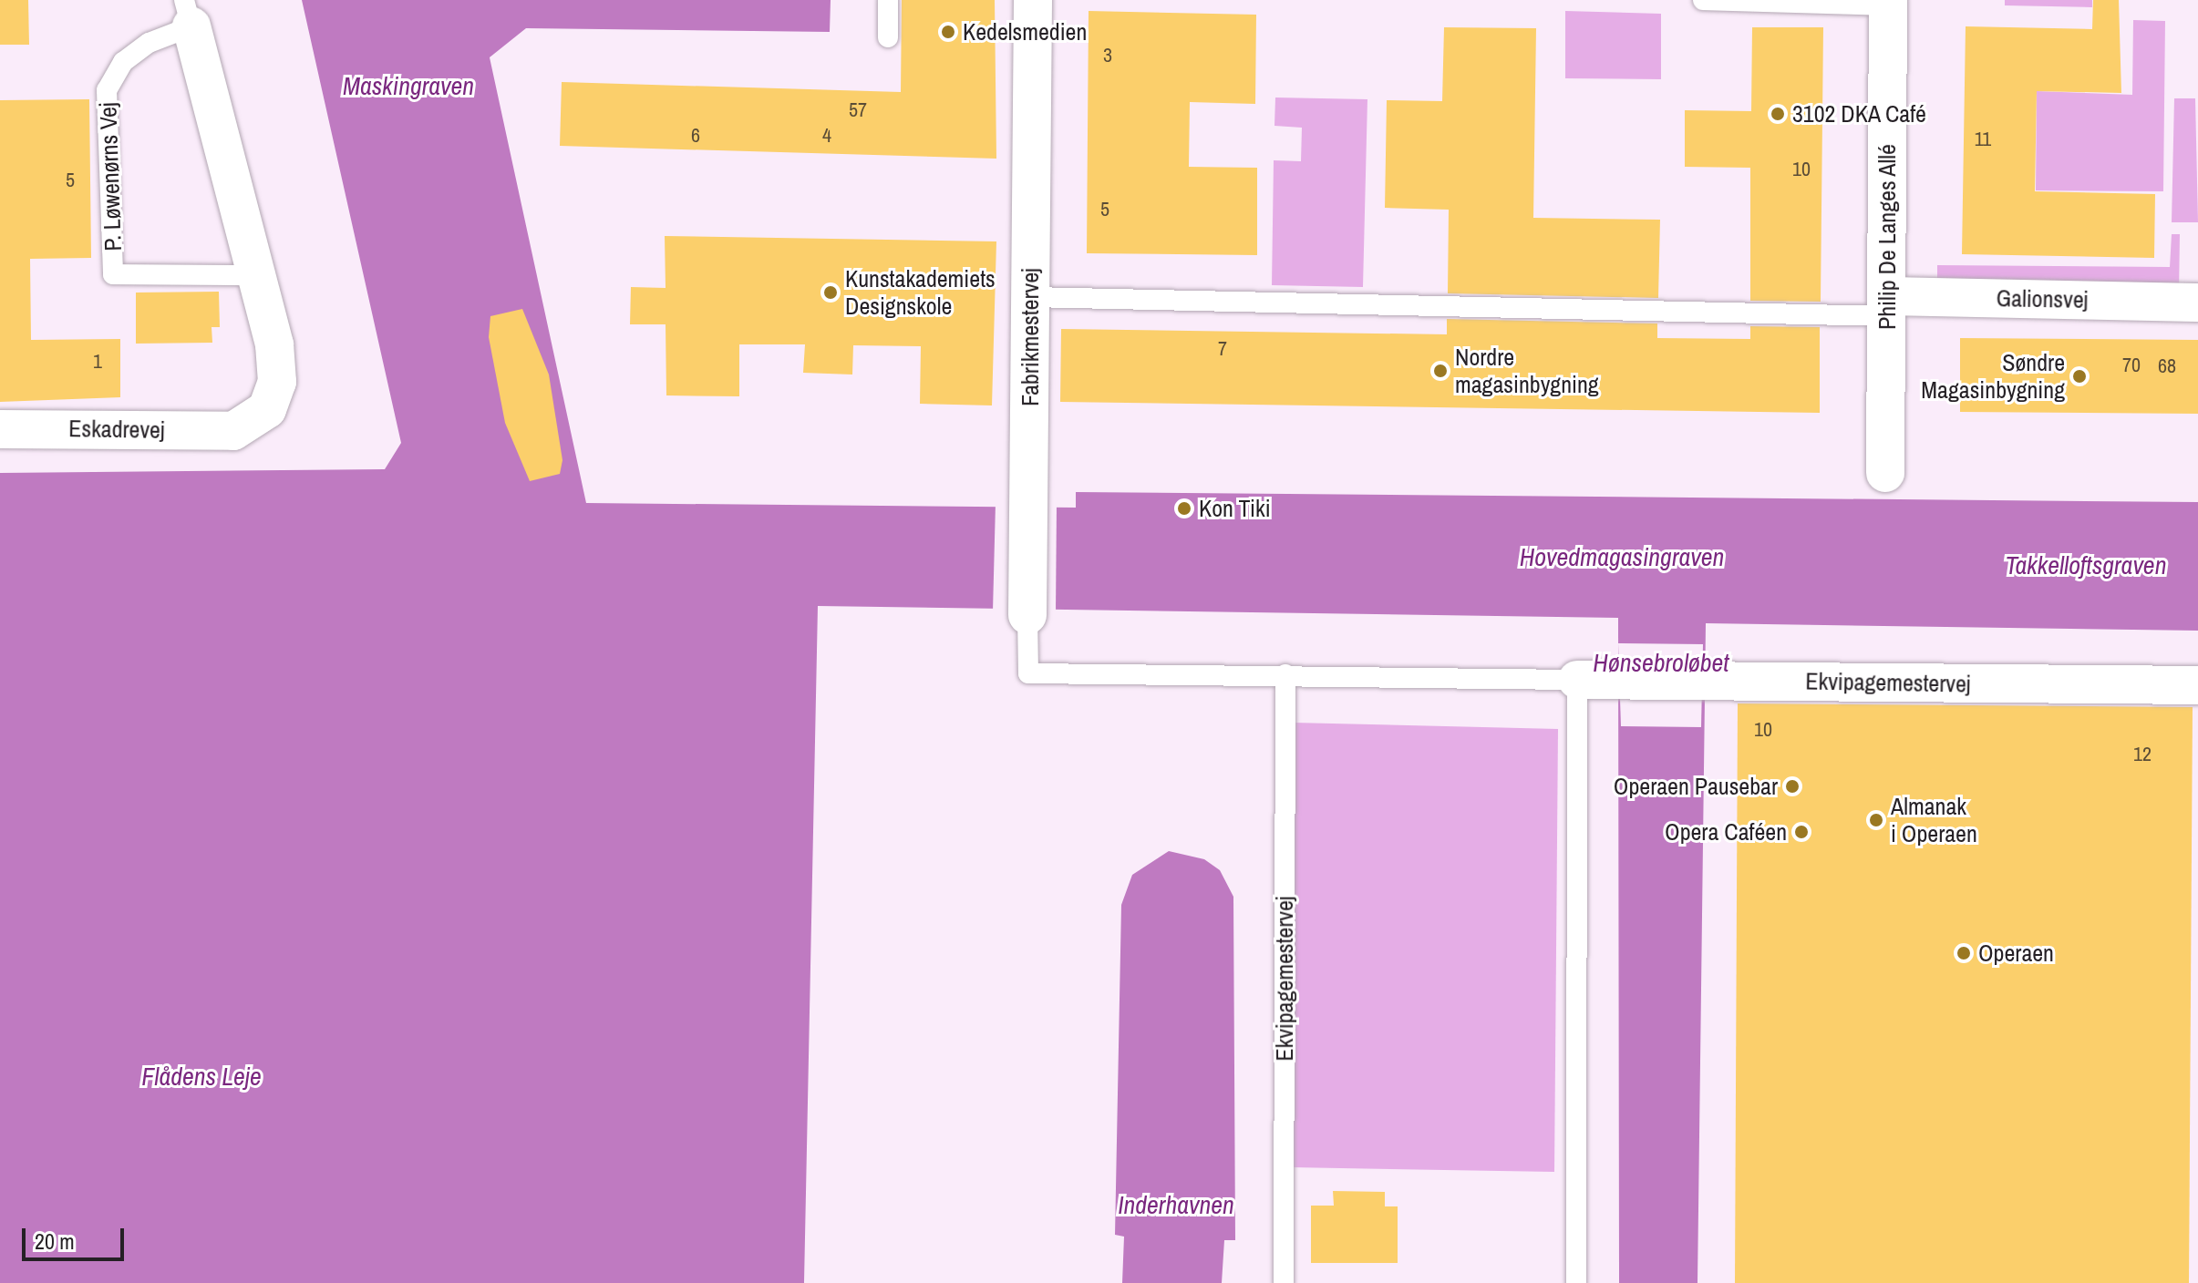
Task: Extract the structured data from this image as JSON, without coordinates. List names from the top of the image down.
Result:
{
  "streets": {
    "street": [
      "P. Løwenørns Vej",
      "Philip De Langes Allé",
      "Galionsvej",
      "Fabrikmestervej",
      "Eskadrevej",
      "Ekvipagemestervej"
    ]
  },
  "crossings": [
    ["P. Løwenørns Vej", "Eskadrevej"],
    ["Philip De Langes Allé", "Galionsvej"],
    ["Fabrikmestervej", "Ekvipagemestervej"]
  ],
  "water": [
    "Maskingraven",
    "Hovedmagasingraven",
    "Takkelloftsgraven",
    "Hønsebroløbet",
    "Flådens Leje",
    "Inderhavnen"
  ],
  "places": [
    "Kedelsmedien",
    "3102 DKA Café",
    "Kunstakademiets Designskole",
    "Nordre magasinbygning",
    "Søndre Magasinbygning",
    "Kon Tiki",
    "Operaen Pausebar",
    "Almanak i Operaen",
    "Opera Caféen",
    "Operaen"
  ],
  "house_numbers": [
    "3",
    "57",
    "6",
    "4",
    "11",
    "10",
    "5",
    "5",
    "7",
    "1",
    "70",
    "68",
    "10",
    "12"
  ],
  "scale_bar": "20 m"
}
